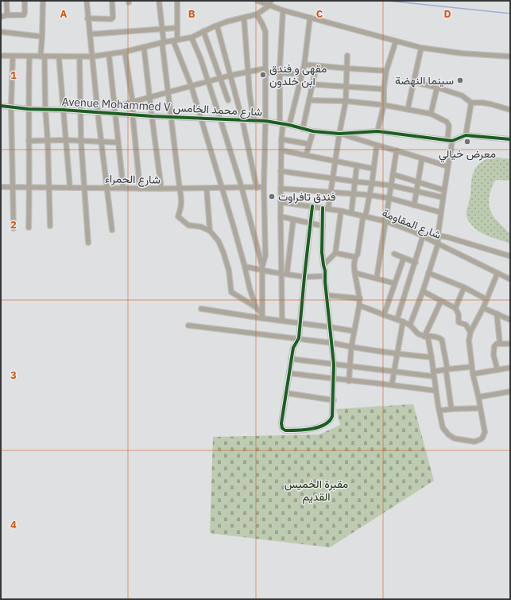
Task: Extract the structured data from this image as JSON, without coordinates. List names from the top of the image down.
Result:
{
  "streets": {
    "street": ["Avenue Mohammed V شارع محمد الخامس", "شارع الحمراء", "شارع المقاومة"]
  },
  "parks": ["مقبرة الخميس القديم"],
  "places": [
    "مقهى و فندق ابن خلدون",
    "سينما النهضة",
    "معرض خيالي",
    "فندق تافراوت"
  ],
  "grid": {
    "columns": [
      "A",
      "B",
      "C",
      "D"
    ],
    "rows": [
      "1",
      "2",
      "3",
      "4"
    ]
  }
}
